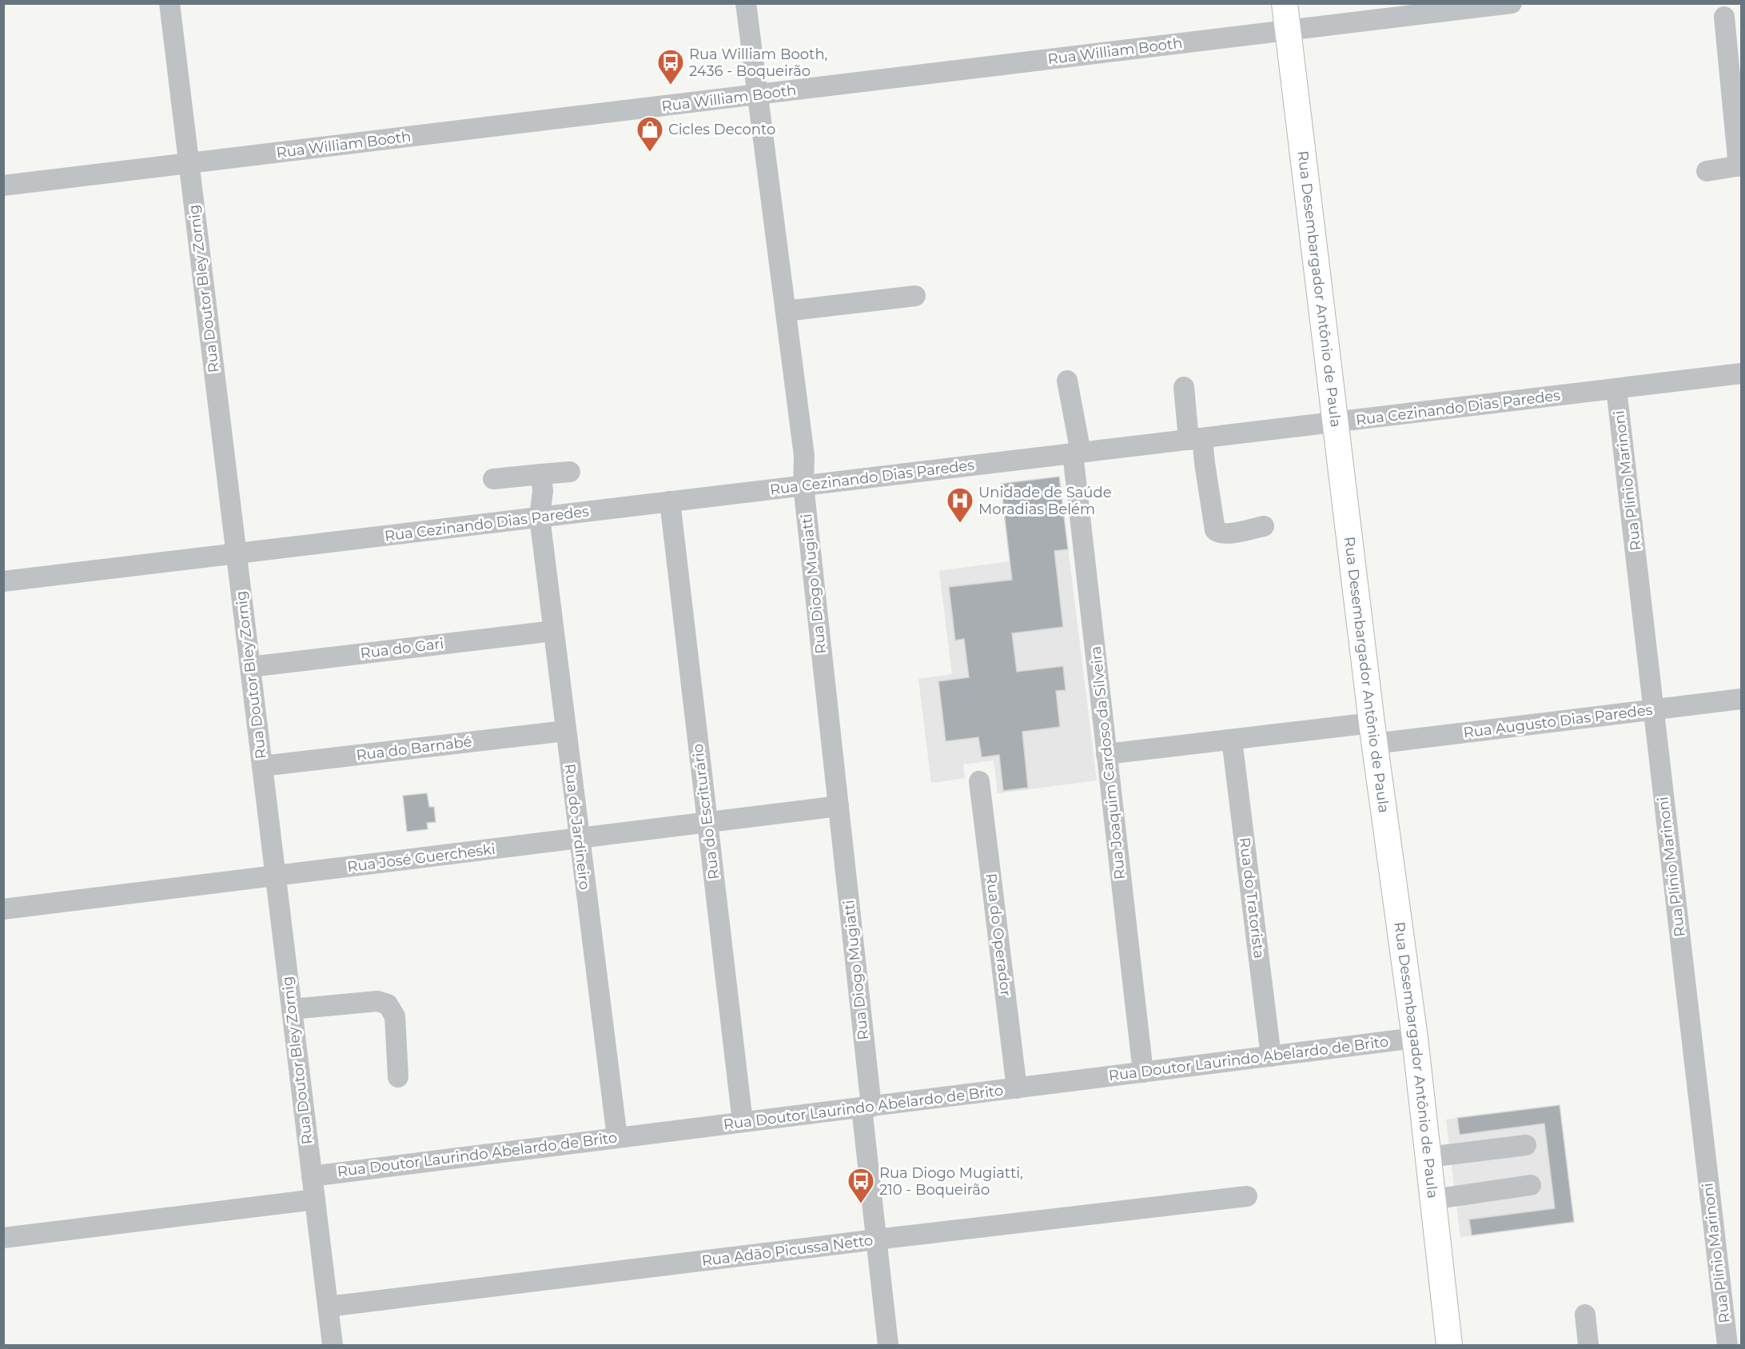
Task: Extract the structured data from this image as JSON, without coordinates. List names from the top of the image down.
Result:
{
  "streets": {
    "main road": ["Rua Desembargador Antônio de Paula"],
    "street": [
      "Rua William Booth",
      "Rua Doutor Bley Zornig",
      "Rua Cezinando Dias Paredes",
      "Rua Plínio Marinoni",
      "Rua Diogo Mugiatti",
      "Rua do Gari",
      "Rua Augusto Dias Paredes",
      "Rua do Barnabé",
      "Rua Joaquim Cardoso da Silveira",
      "Rua do Escriturário",
      "Rua do Jardineiro",
      "Rua José Guercheski",
      "Rua do Tratorista",
      "Rua do Operador",
      "Rua Doutor Laurindo Abelardo de Brito",
      "Rua Adão Picussa Netto"
    ]
  },
  "crossings": [
    ["Rua William Booth", "Rua Doutor Bley Zornig"],
    ["Rua William Booth", "Rua Desembargador Antônio de Paula"],
    ["Rua William Booth", "Rua Diogo Mugiatti"],
    ["Rua Doutor Bley Zornig", "Rua Cezinando Dias Paredes"],
    ["Rua Doutor Bley Zornig", "Rua do Gari"],
    ["Rua Doutor Bley Zornig", "Rua do Barnabé"],
    ["Rua Doutor Bley Zornig", "Rua José Guercheski"],
    ["Rua Doutor Bley Zornig", "Rua Doutor Laurindo Abelardo de Brito"],
    ["Rua Doutor Bley Zornig", "Rua Adão Picussa Netto"],
    ["Rua Desembargador Antônio de Paula", "Rua Cezinando Dias Paredes"],
    ["Rua Desembargador Antônio de Paula", "Rua Augusto Dias Paredes"],
    ["Rua Desembargador Antônio de Paula", "Rua Doutor Laurindo Abelardo de Brito"],
    ["Rua Cezinando Dias Paredes", "Rua Plínio Marinoni"],
    ["Rua Cezinando Dias Paredes", "Rua Diogo Mugiatti"],
    ["Rua Cezinando Dias Paredes", "Rua Joaquim Cardoso da Silveira"],
    ["Rua Cezinando Dias Paredes", "Rua do Escriturário"],
    ["Rua Cezinando Dias Paredes", "Rua do Jardineiro"],
    ["Rua Plínio Marinoni", "Rua Augusto Dias Paredes"],
    ["Rua Diogo Mugiatti", "Rua José Guercheski"],
    ["Rua Diogo Mugiatti", "Rua Doutor Laurindo Abelardo de Brito"],
    ["Rua Diogo Mugiatti", "Rua Adão Picussa Netto"],
    ["Rua do Gari", "Rua do Jardineiro"],
    ["Rua Augusto Dias Paredes", "Rua Joaquim Cardoso da Silveira"],
    ["Rua Augusto Dias Paredes", "Rua do Tratorista"],
    ["Rua do Barnabé", "Rua do Jardineiro"],
    ["Rua Joaquim Cardoso da Silveira", "Rua Doutor Laurindo Abelardo de Brito"],
    ["Rua do Escriturário", "Rua José Guercheski"],
    ["Rua do Escriturário", "Rua Doutor Laurindo Abelardo de Brito"],
    ["Rua do Jardineiro", "Rua José Guercheski"],
    ["Rua do Jardineiro", "Rua Doutor Laurindo Abelardo de Brito"],
    ["Rua do Tratorista", "Rua Doutor Laurindo Abelardo de Brito"],
    ["Rua do Operador", "Rua Doutor Laurindo Abelardo de Brito"]
  ],
  "places": {
    "bus stop": ["Rua William Booth, 2436 - Boqueirão", "Rua Diogo Mugiatti, 210 - Boqueirão"],
    "shop": ["Cicles Deconto"],
    "hospital": ["Unidade de Saúde Moradias Belém"]
  }
}
